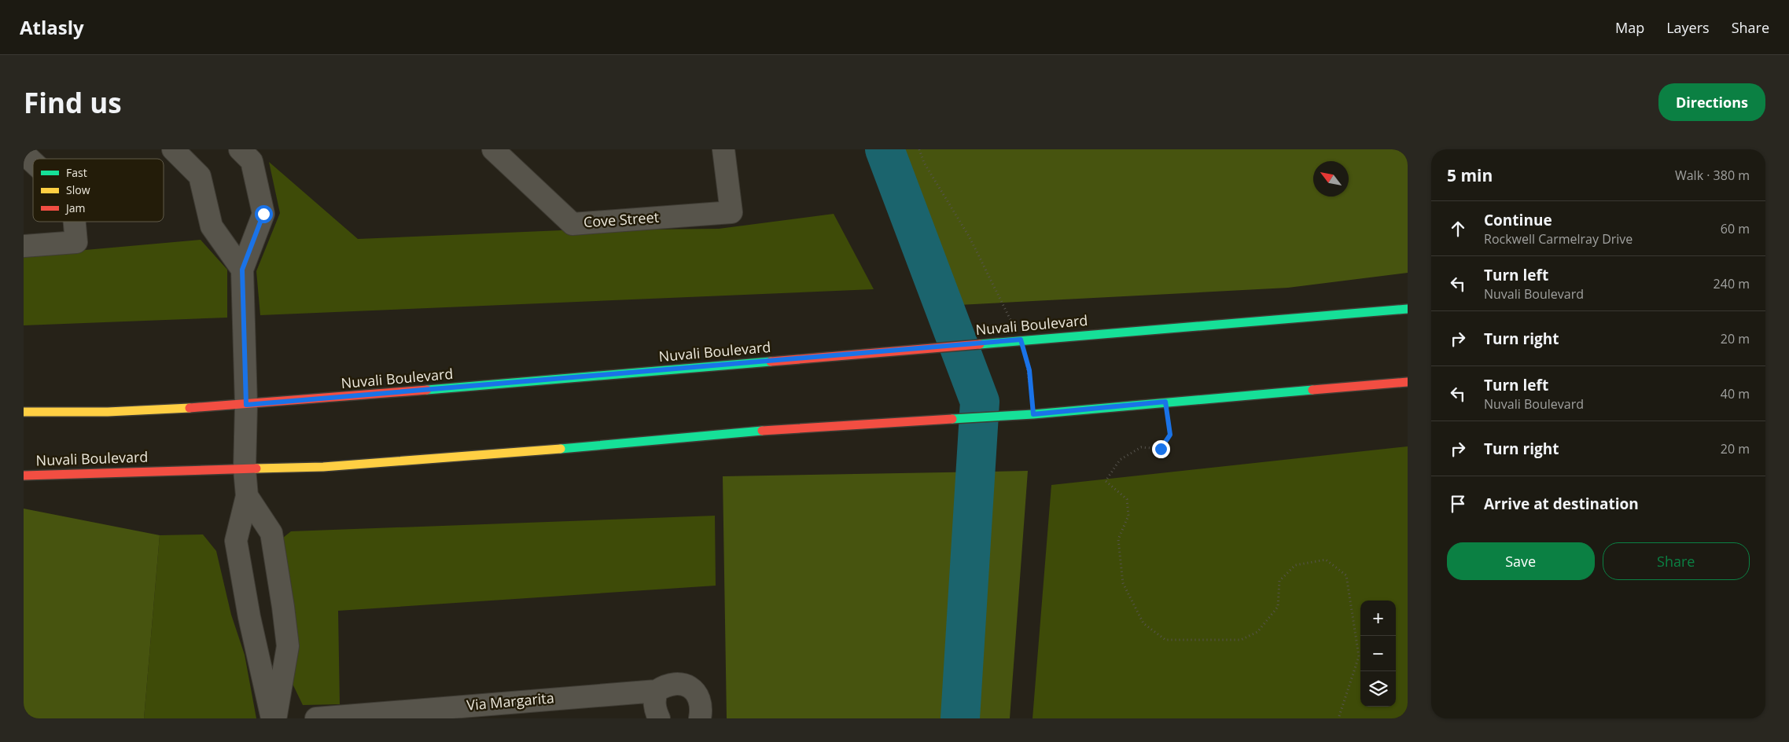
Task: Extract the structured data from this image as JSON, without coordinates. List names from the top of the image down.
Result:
{
  "streets": {
    "street": ["Cove Street", "Nuvali Boulevard", "Via Margarita"]
  },
  "legend": ["Fast", "Slow", "Jam"],
  "north": "top left",
  "page": {
    "header": "Atlasly",
    "nav": ["Map", "Layers", "Share"],
    "buttons": [
      "Directions",
      ["Save", "Share"]
    ],
    "title": "Find us",
    "heading": ["5 min", "Walk · 380 m"],
    "list": [
      ["Continue", "Rockwell Carmelray Drive", "60 m"],
      ["Turn left", "Nuvali Boulevard", "240 m"],
      ["Turn right", "20 m"],
      ["Turn left", "Nuvali Boulevard", "40 m"],
      ["Turn right", "20 m"],
      "Arrive at destination"
    ],
    "map_buttons": ["+", "−"]
  }
}
